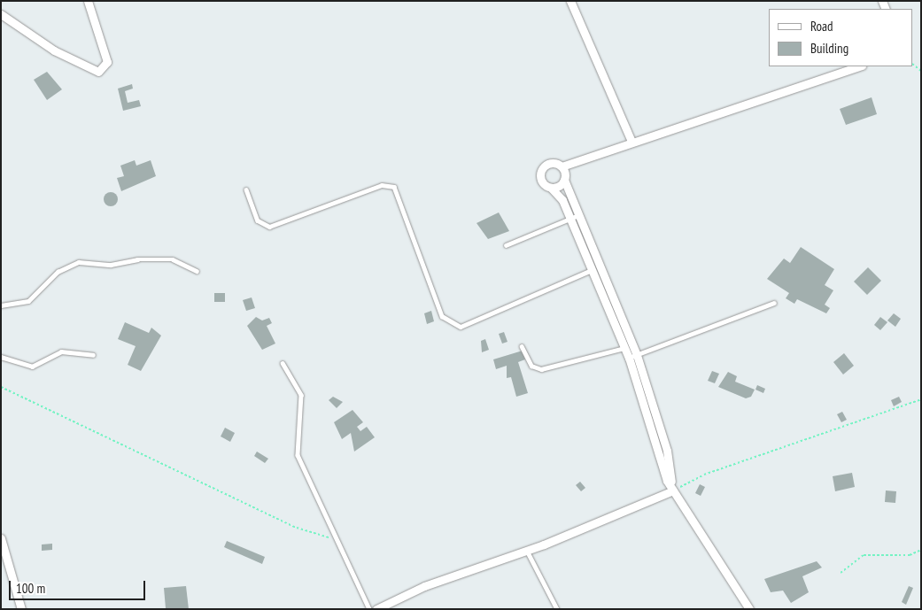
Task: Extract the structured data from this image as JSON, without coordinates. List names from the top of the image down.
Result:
{
  "legend": ["Road", "Building"],
  "scale_bar": "100 m"
}
